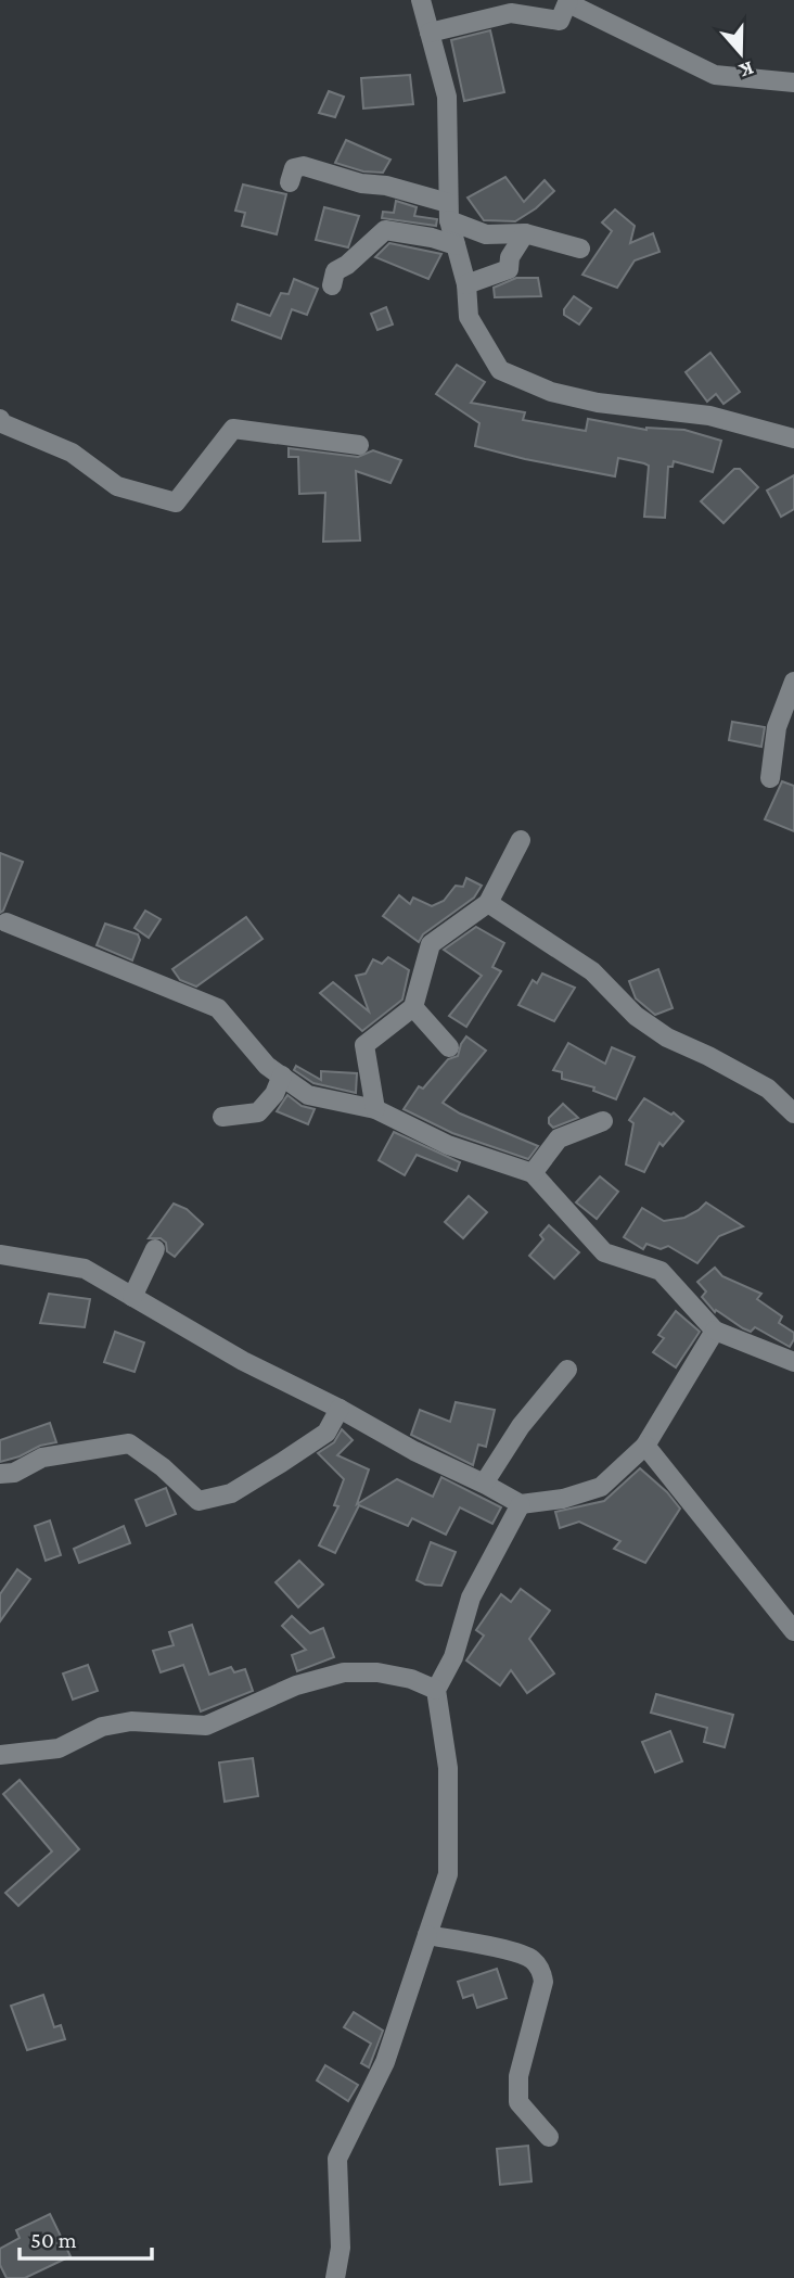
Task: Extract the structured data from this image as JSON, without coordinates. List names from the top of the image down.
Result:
{
  "scale_bar": "50 m",
  "north": "bottom"
}
